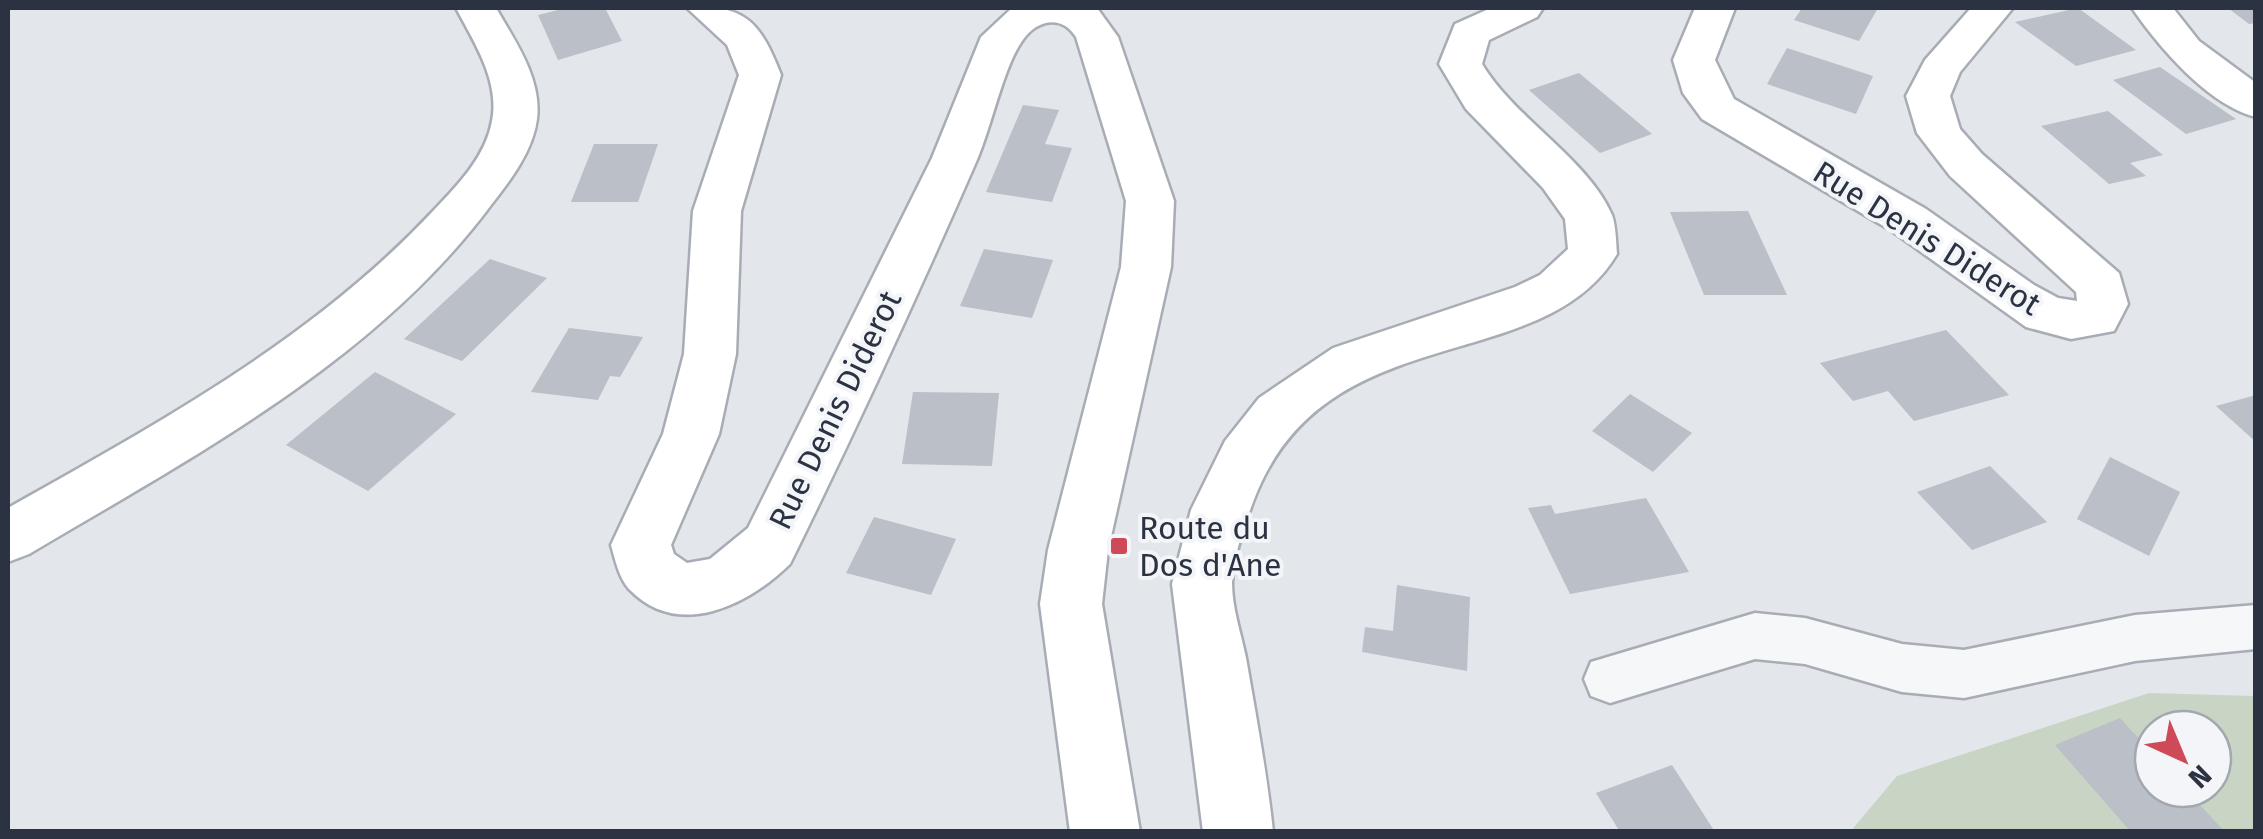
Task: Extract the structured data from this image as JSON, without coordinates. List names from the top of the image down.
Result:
{
  "streets": {
    "main road": ["Rue Denis Diderot"]
  },
  "places": {
    "transit": ["Route du Dos d'Ane"]
  },
  "north": "bottom right"
}
